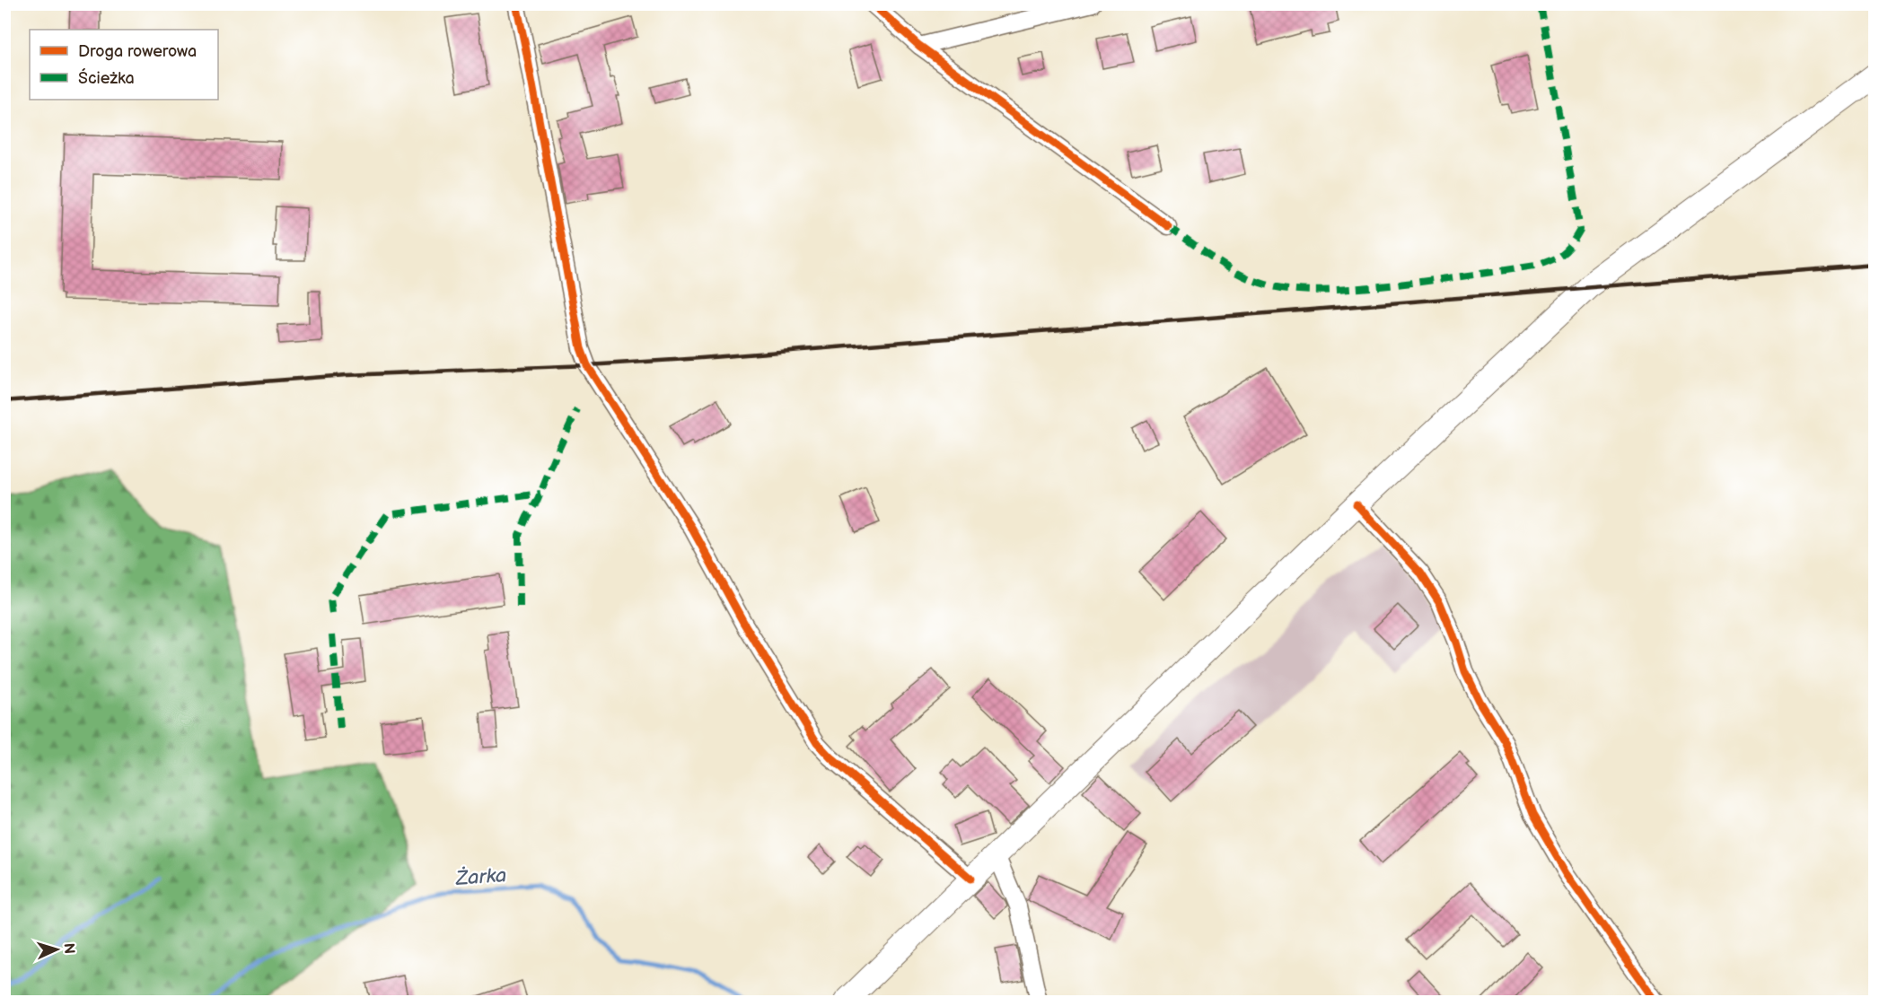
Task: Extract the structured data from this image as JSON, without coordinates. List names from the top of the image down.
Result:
{
  "water": ["Żarka"],
  "legend": ["Droga rowerowa", "Ścieżka"],
  "north": "right"
}
